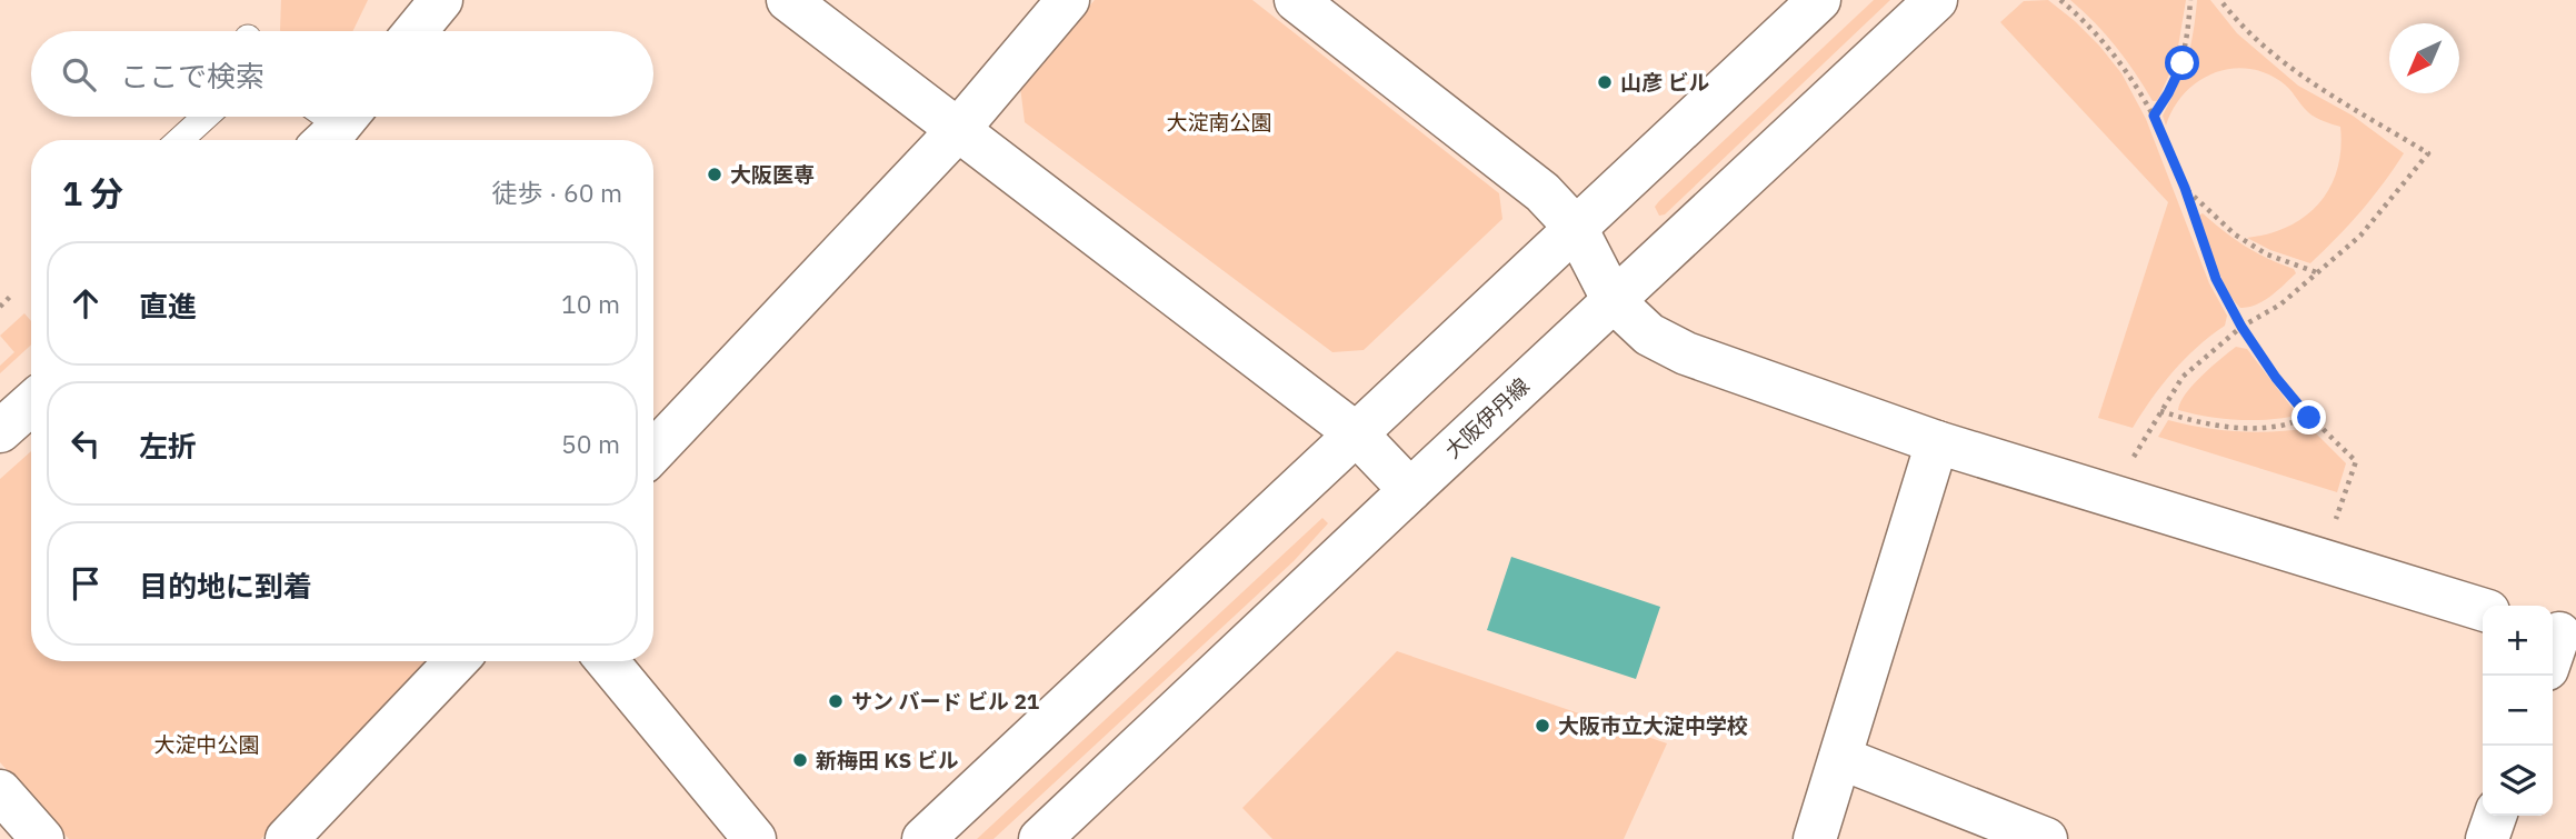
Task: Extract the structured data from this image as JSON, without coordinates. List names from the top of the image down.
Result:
{
  "streets": {
    "street": ["大阪伊丹線"]
  },
  "parks": ["大淀南公園", "大淀中公園"],
  "places": [
    "山彦 ビル",
    "大阪医専",
    "サン バード ビル 21",
    "大阪市立大淀中学校",
    "新梅田 KS ビル"
  ],
  "north": "bottom left",
  "page": {
    "search": "ここで検索",
    "heading": ["1 分", "徒歩 · 60 m"],
    "list": [
      ["直進", "10 m"],
      ["左折", "50 m"],
      "目的地に到着"
    ],
    "map_buttons": ["+", "−"]
  }
}
